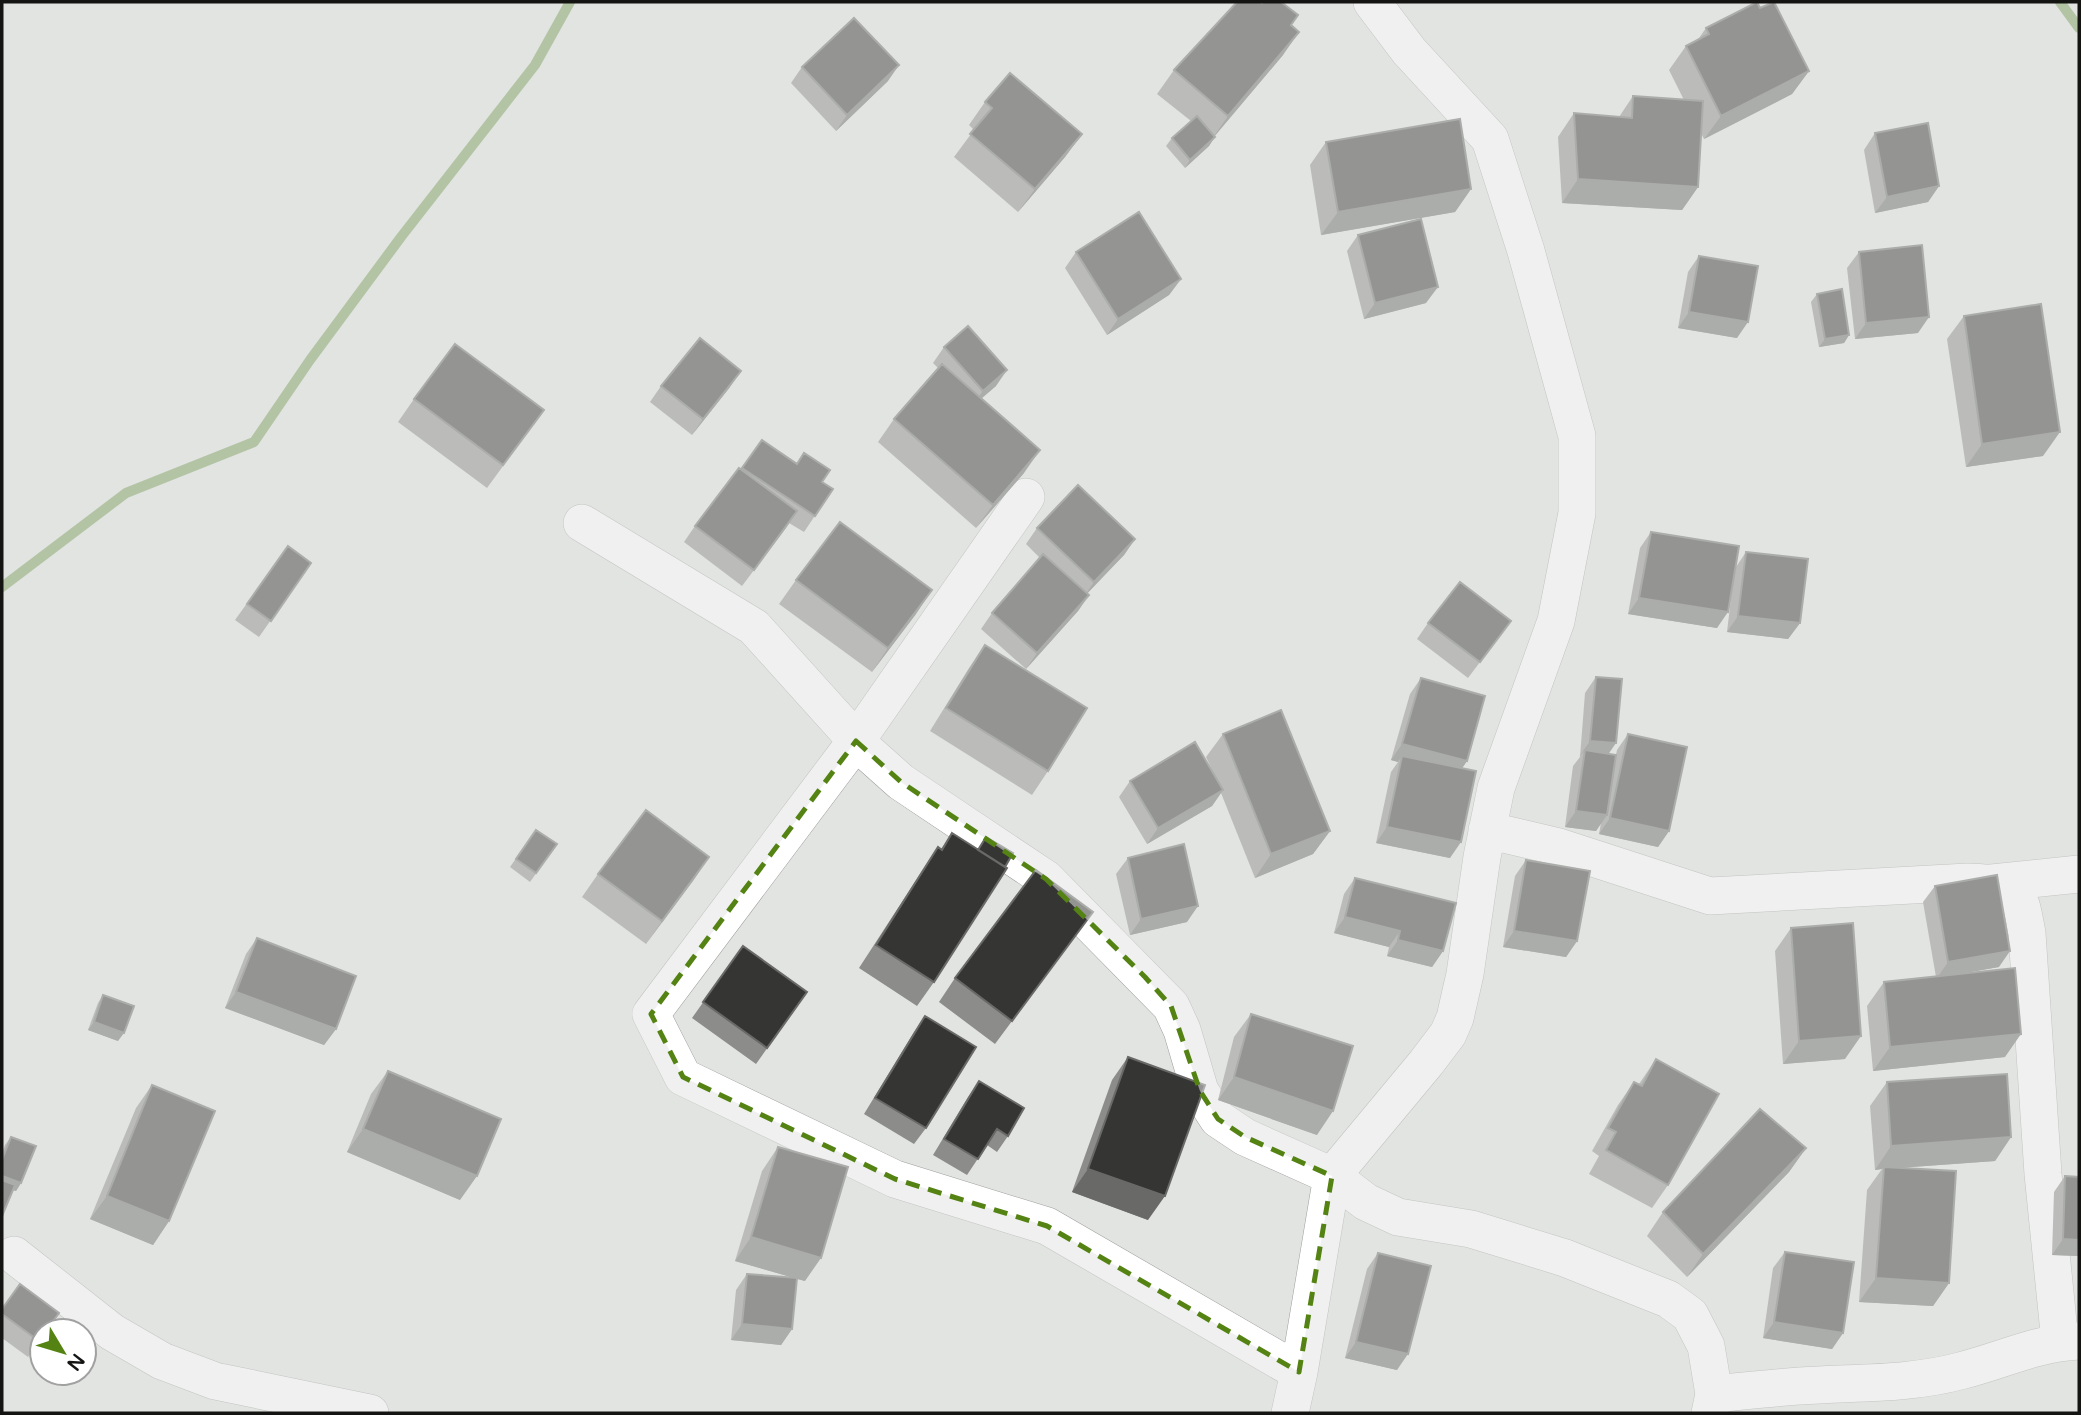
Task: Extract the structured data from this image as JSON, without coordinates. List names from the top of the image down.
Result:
{
  "north": "bottom right"
}
